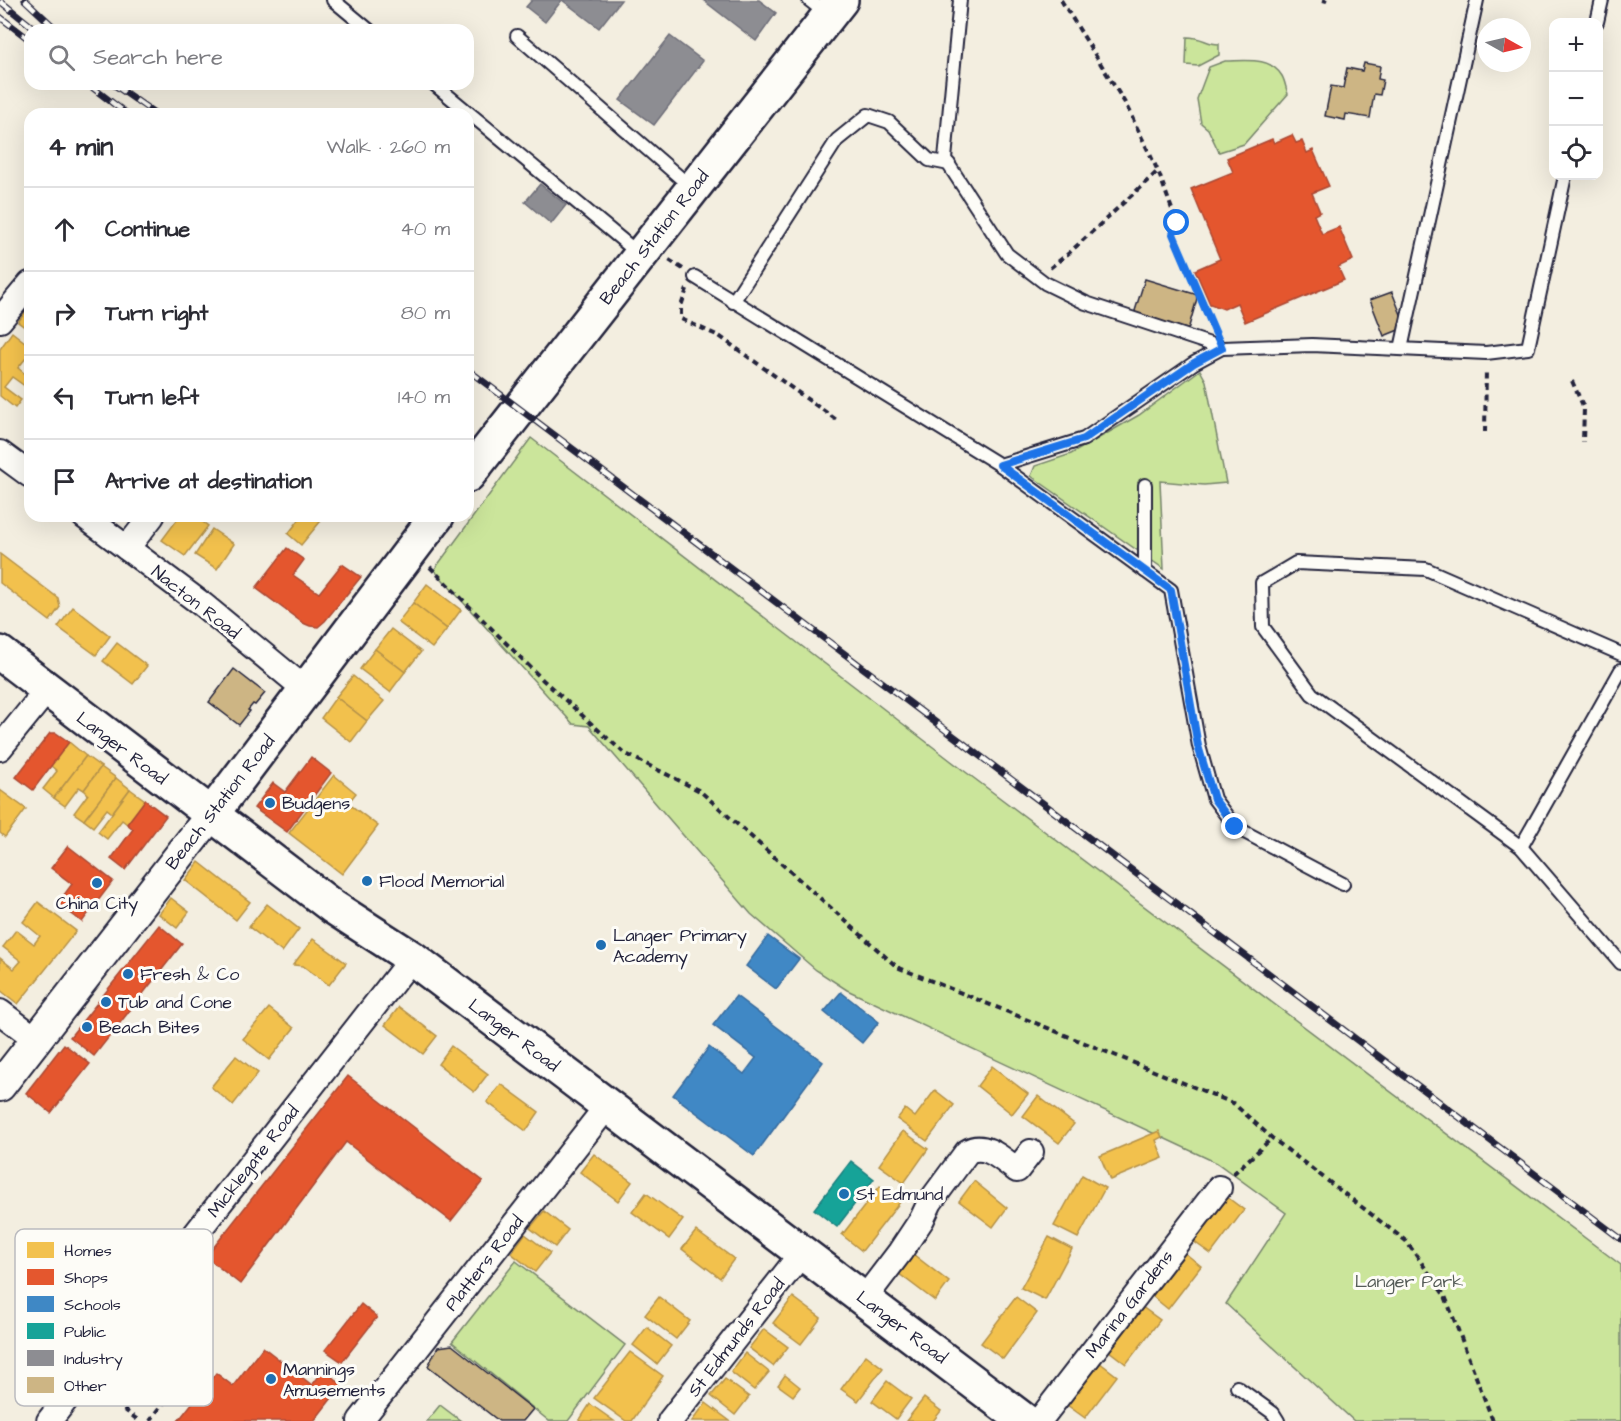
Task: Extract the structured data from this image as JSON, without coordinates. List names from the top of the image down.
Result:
{
  "streets": {
    "main road": ["Beach Station Road", "Langer Road"],
    "street": [
      "Nacton Road",
      "Micklegate Road",
      "Platters Road",
      "Marina Gardens",
      "St Edmunds Road"
    ]
  },
  "crossings": [
    ["Beach Station Road", "Nacton Road"],
    ["Beach Station Road", "Langer Road"],
    ["Langer Road", "Micklegate Road"],
    ["Langer Road", "Platters Road"],
    ["Langer Road", "St Edmunds Road"]
  ],
  "parks": ["Langer Park"],
  "places": [
    "Budgens",
    "Flood Memorial",
    "China City",
    "Langer Primary Academy",
    "Fresh & Co",
    "Tub and Cone",
    "Beach Bites",
    "St Edmund",
    "Mannings Amusements"
  ],
  "legend": [
    "Homes",
    "Shops",
    "Schools",
    "Public",
    "Industry",
    "Other"
  ],
  "north": "right",
  "page": {
    "map_buttons": ["+", "−"],
    "search": "Search here",
    "heading": ["4 min", "Walk · 260 m"],
    "list": [
      ["Continue", "40 m"],
      ["Turn right", "80 m"],
      ["Turn left", "140 m"],
      "Arrive at destination"
    ]
  }
}
